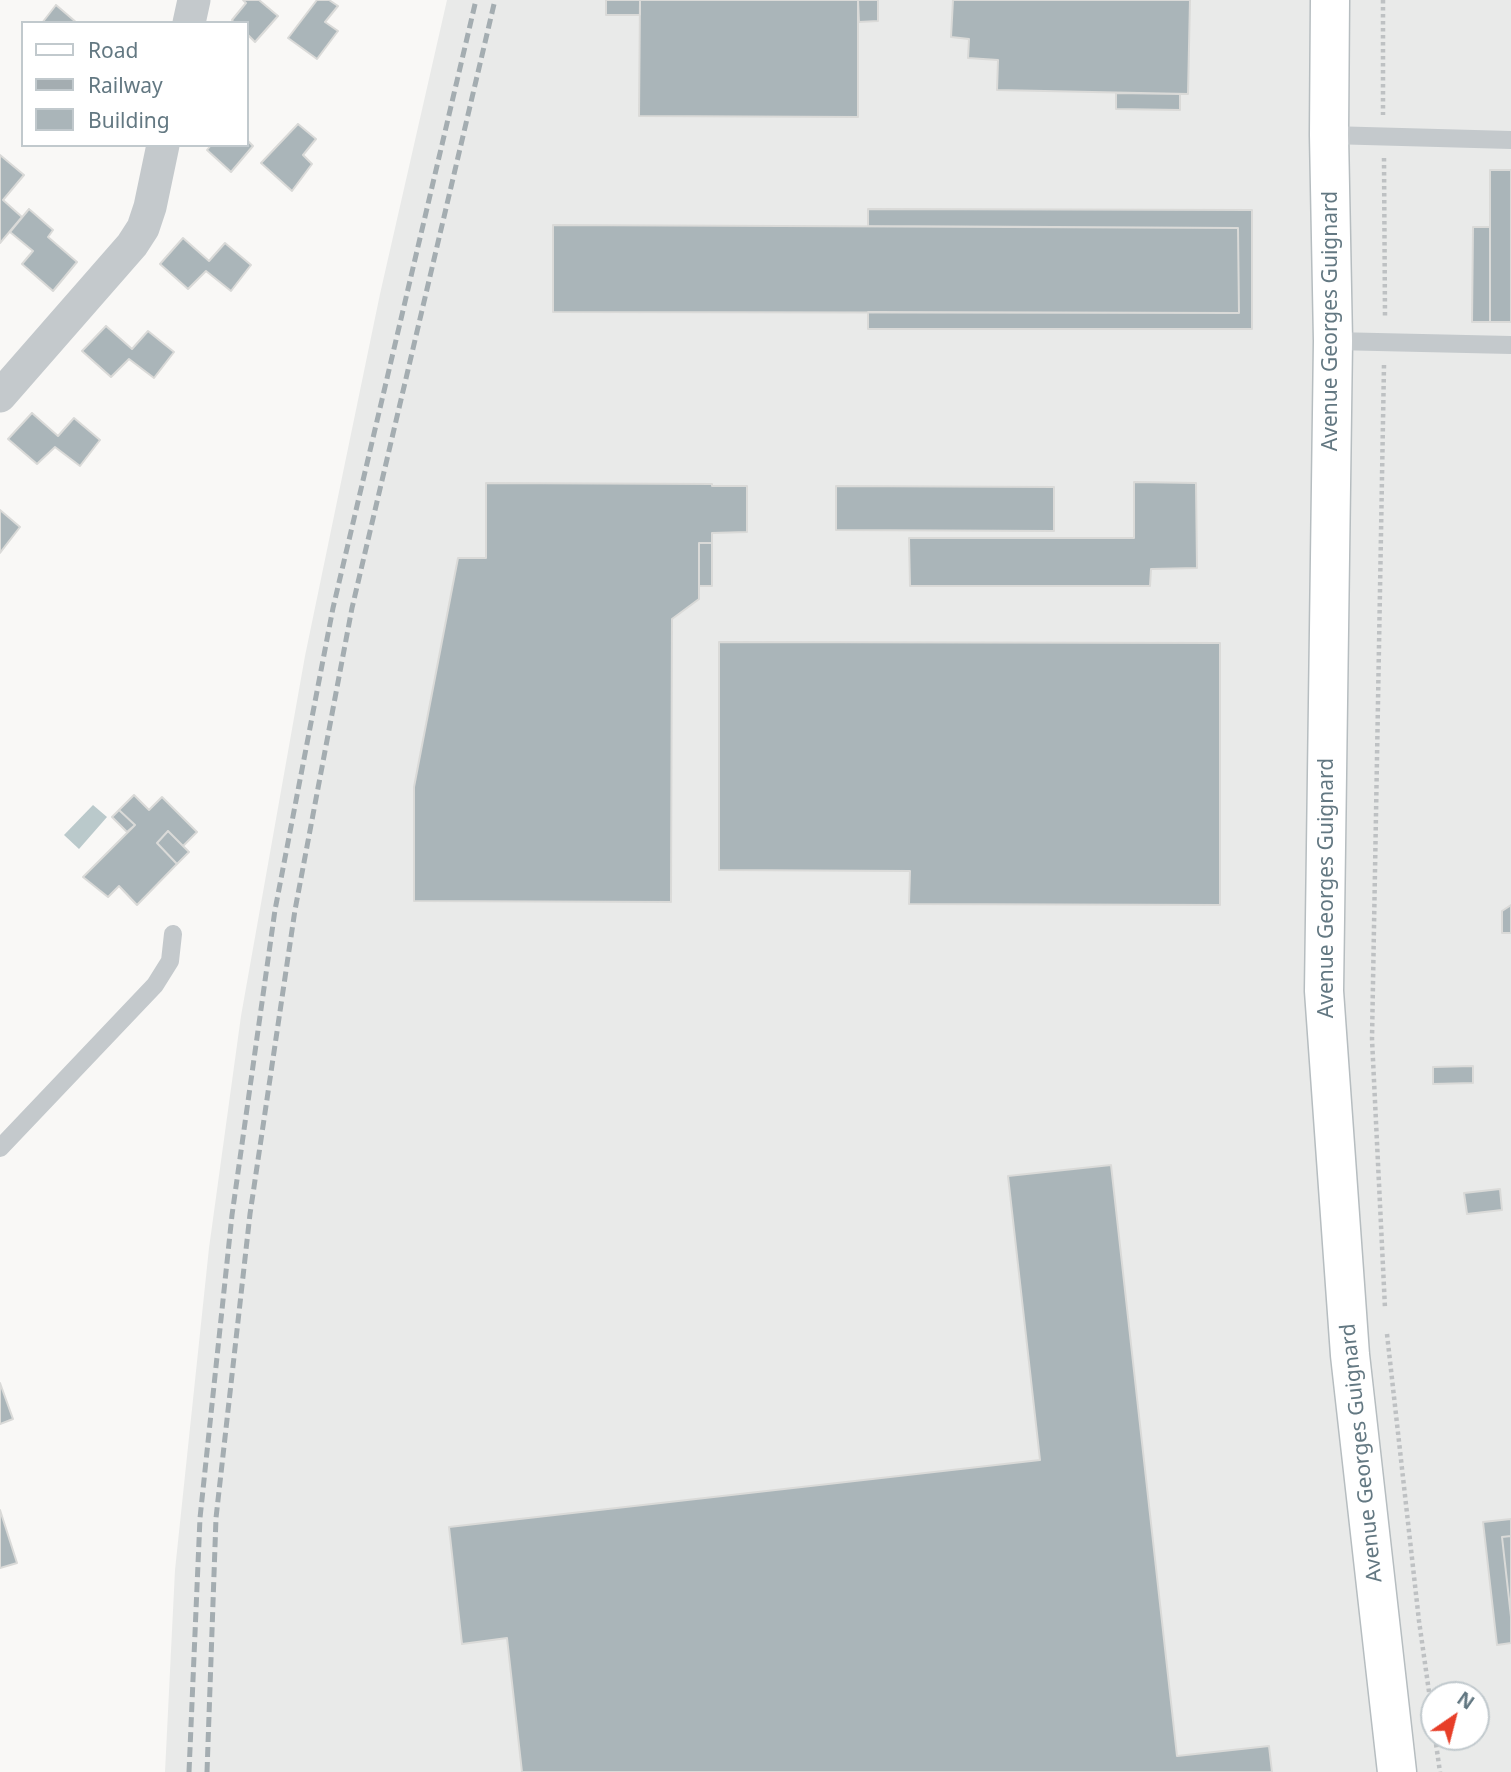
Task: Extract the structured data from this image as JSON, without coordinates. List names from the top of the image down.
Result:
{
  "streets": {
    "street": ["Avenue Georges Guignard"]
  },
  "legend": ["Road", "Railway", "Building"],
  "north": "top right"
}
